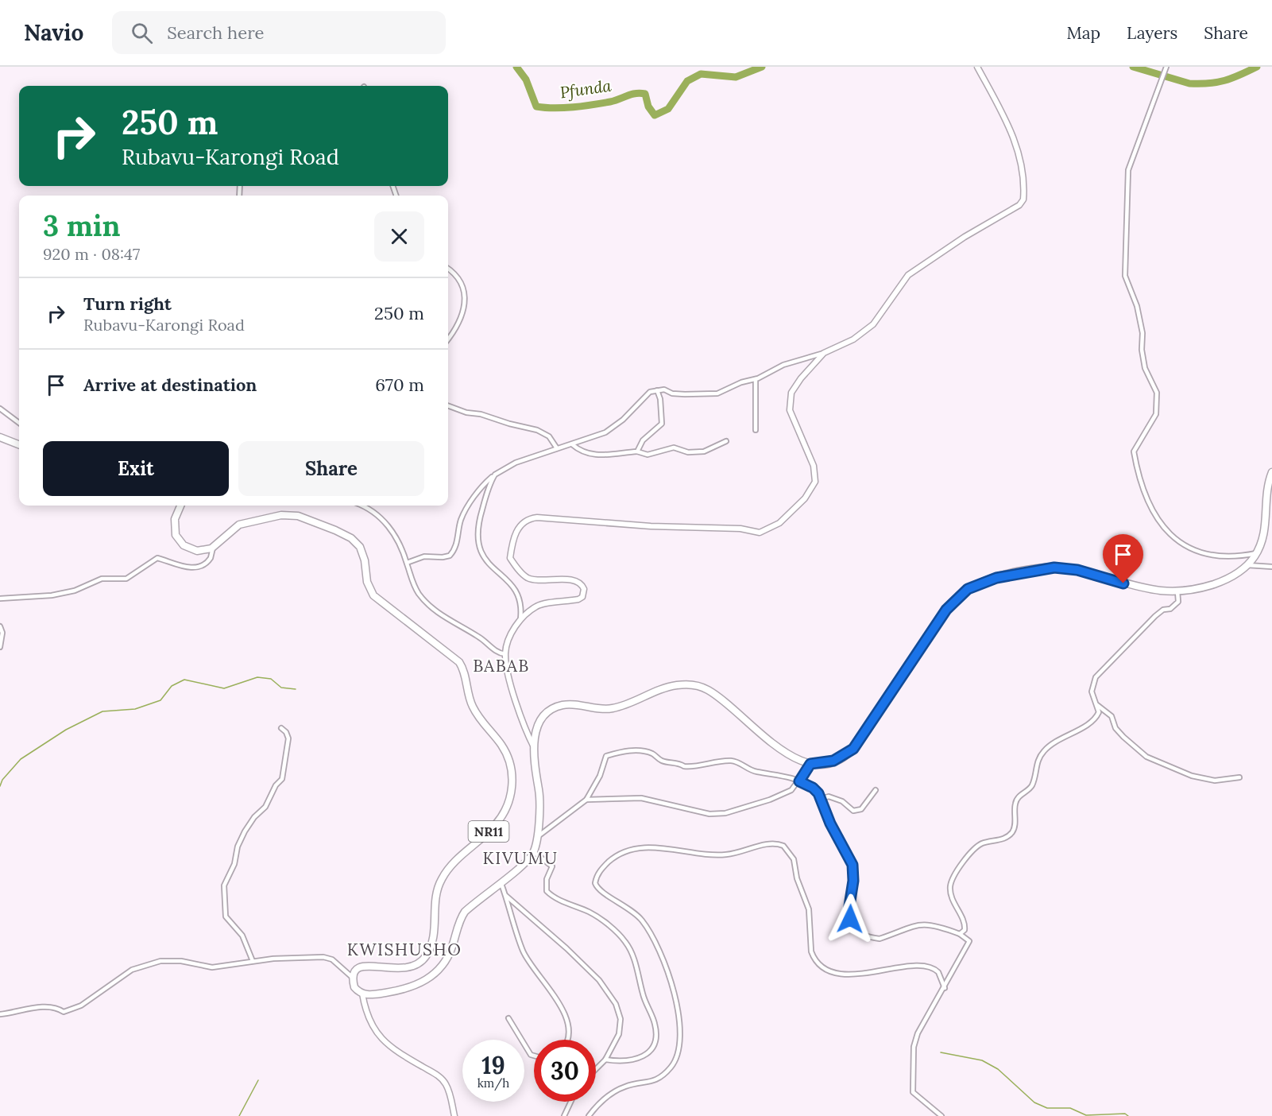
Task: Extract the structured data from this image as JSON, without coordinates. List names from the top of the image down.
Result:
{
  "streets": {
    "highway": ["NR11"]
  },
  "districts": ["BABAB", "KIVUMU", "KWISHUSHO"],
  "water": ["Pfunda"],
  "page": {
    "header": "Navio",
    "search": "Search here",
    "nav": ["Map", "Layers", "Share"],
    "turn": ["250 m", "Rubavu-Karongi Road"],
    "heading": ["3 min", "920 m · 08:47"],
    "list": [
      {
        "name": "Turn right",
        "note": "Rubavu-Karongi Road",
        "value": "250 m"
      },
      {
        "name": "Arrive at destination",
        "value": "670 m"
      }
    ],
    "buttons": ["Exit", "Share"],
    "speed": "19 km/h",
    "limit": "30"
  }
}
